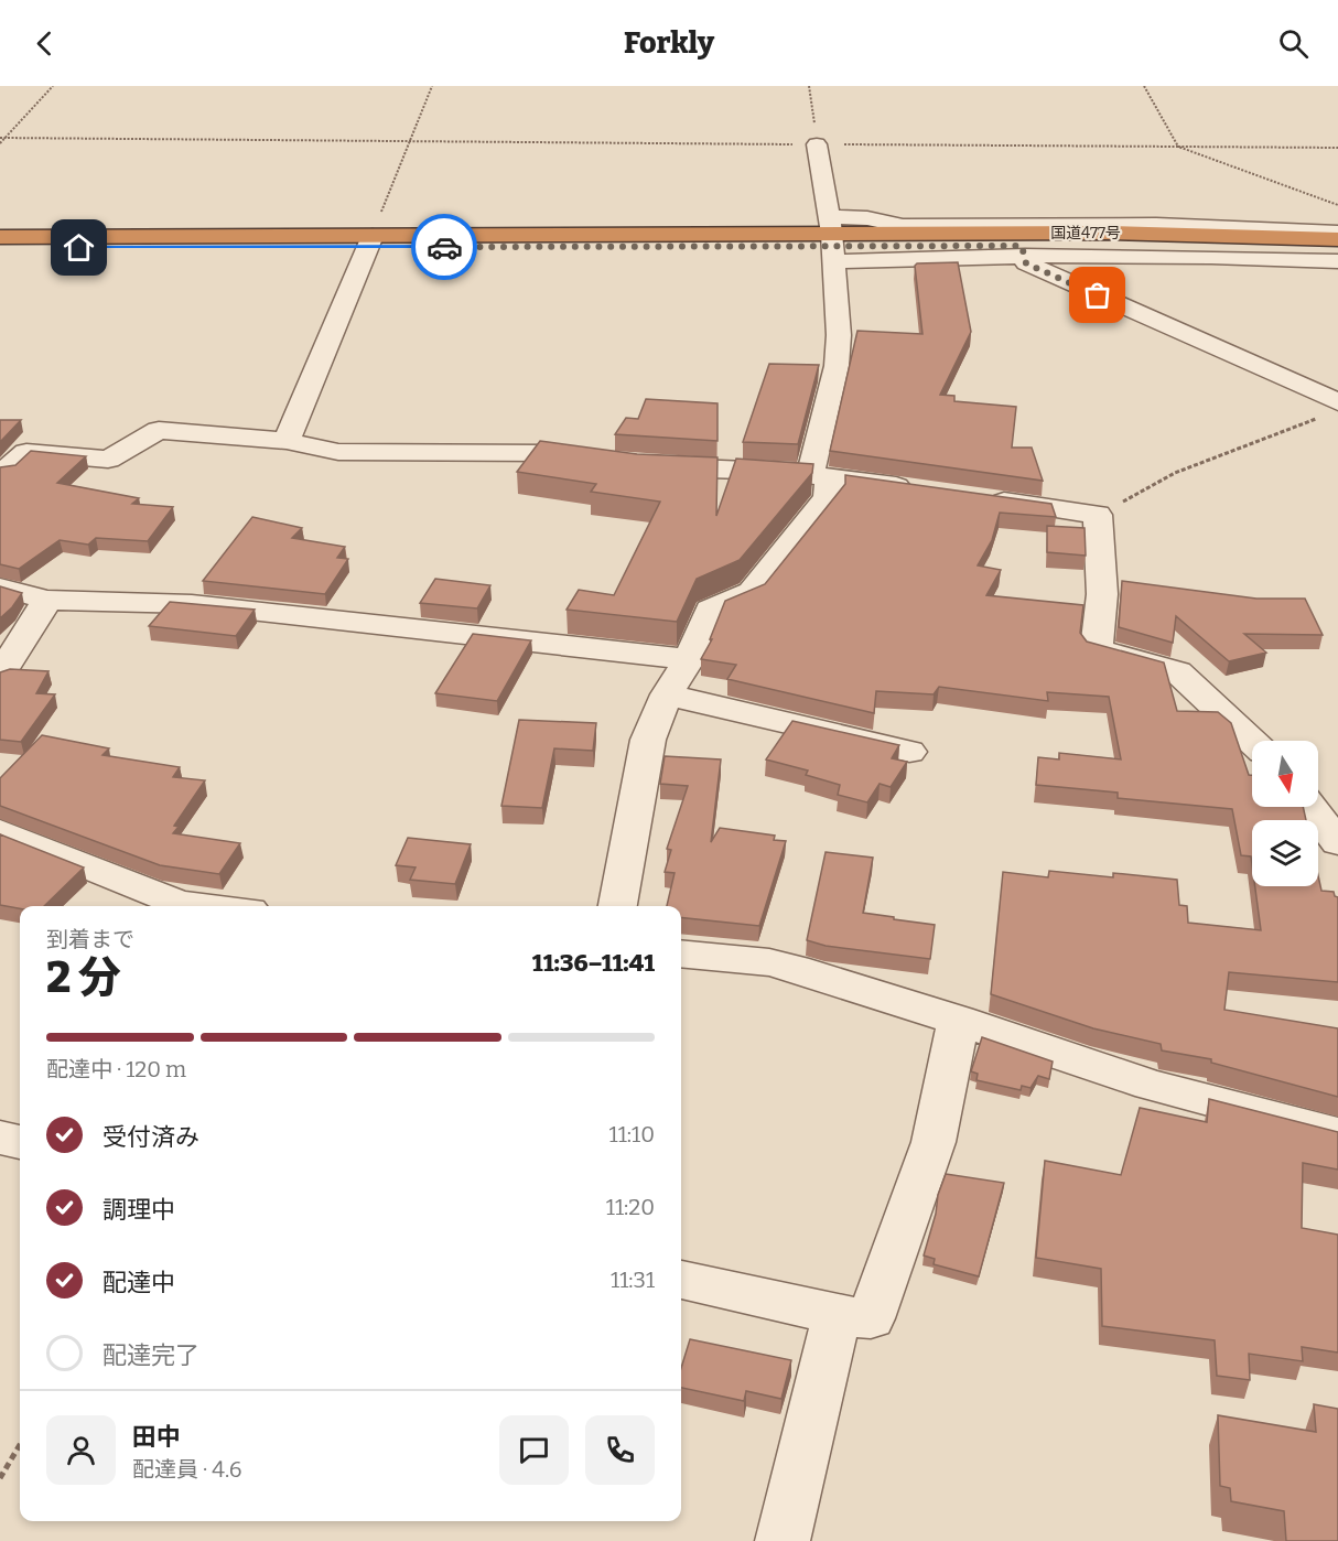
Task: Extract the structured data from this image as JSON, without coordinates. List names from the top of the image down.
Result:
{
  "streets": {
    "highway": ["国道477号"]
  },
  "north": "bottom",
  "page": {
    "header": "Forkly",
    "heading": ["2 分", "到着まで", "11:36–11:41"],
    "panel": ["田中", "配達員 · 4.6"],
    "bar": "配達中 · 120 m",
    "list": [
      ["受付済み", "11:10"],
      ["調理中", "11:20"],
      ["配達中", "11:31"],
      "配達完了"
    ]
  }
}
